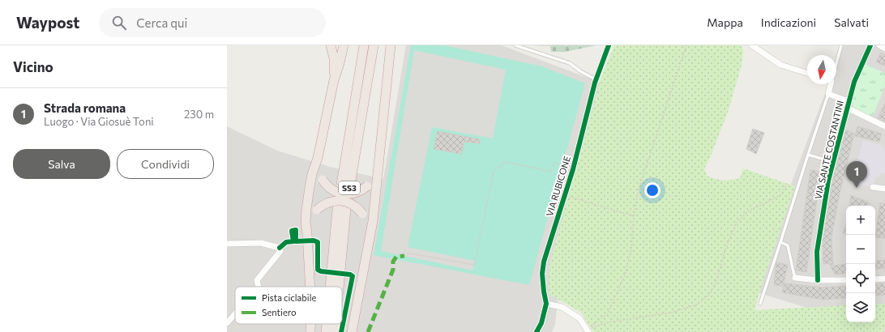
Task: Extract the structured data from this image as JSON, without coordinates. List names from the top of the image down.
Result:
{
  "streets": {
    "highway": ["SS3"],
    "street": ["VIA SANTE COSTANTINI", "VIA RUBICONE"]
  },
  "legend": ["Pista ciclabile", "Sentiero"],
  "north": "bottom",
  "page": {
    "header": "Waypost",
    "search": "Cerca qui",
    "nav": ["Mappa", "Indicazioni", "Salvati"],
    "heading": "Vicino",
    "list": [
      {
        "mark": "1",
        "name": "Strada romana",
        "note": "Luogo · Via Giosuè Toni",
        "value": "230 m"
      }
    ],
    "buttons": ["Salva", "Condividi"],
    "pins": "1",
    "map_buttons": ["+", "−"]
  }
}
